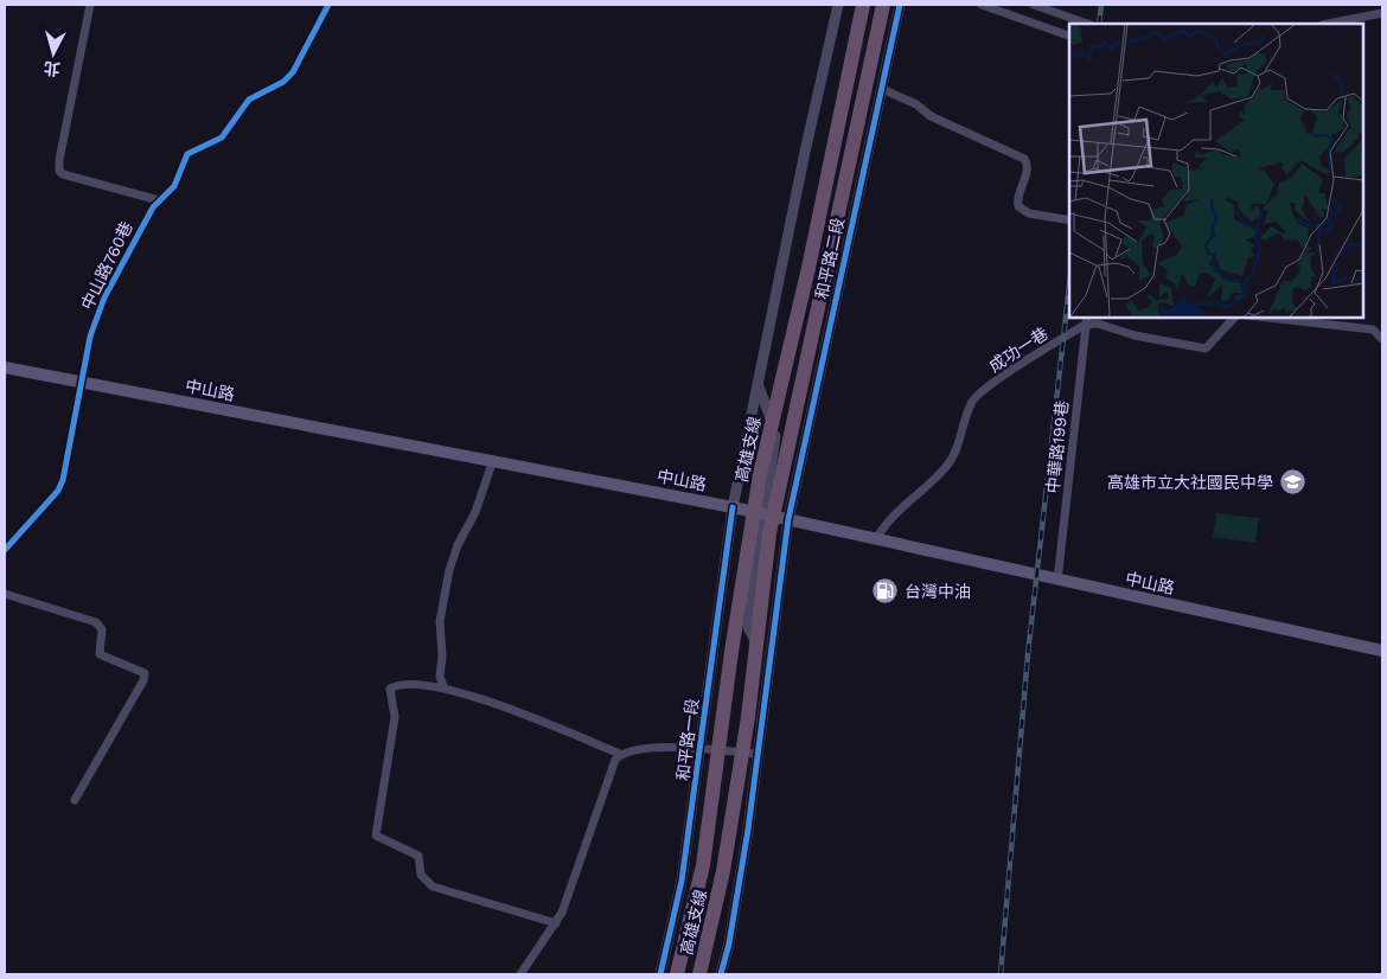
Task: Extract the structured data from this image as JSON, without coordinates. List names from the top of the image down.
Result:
{
  "streets": {
    "highway": ["高雄支線"],
    "main road": ["中山路"],
    "street": [
      "和平路二段",
      "中山路760巷",
      "成功一巷",
      "中華路199巷",
      "和平路一段"
    ]
  },
  "crossings": [
    ["和平路二段", "中山路"],
    ["中山路760巷", "中山路"],
    ["成功一巷", "中山路"],
    ["成功一巷", "中華路199巷"],
    ["中山路", "中華路199巷"],
    ["中山路", "和平路一段"]
  ],
  "places": {
    "school or university": ["高雄市立大社國民中學"],
    "fuel station": ["台灣中油"]
  },
  "north": "bottom"
}
